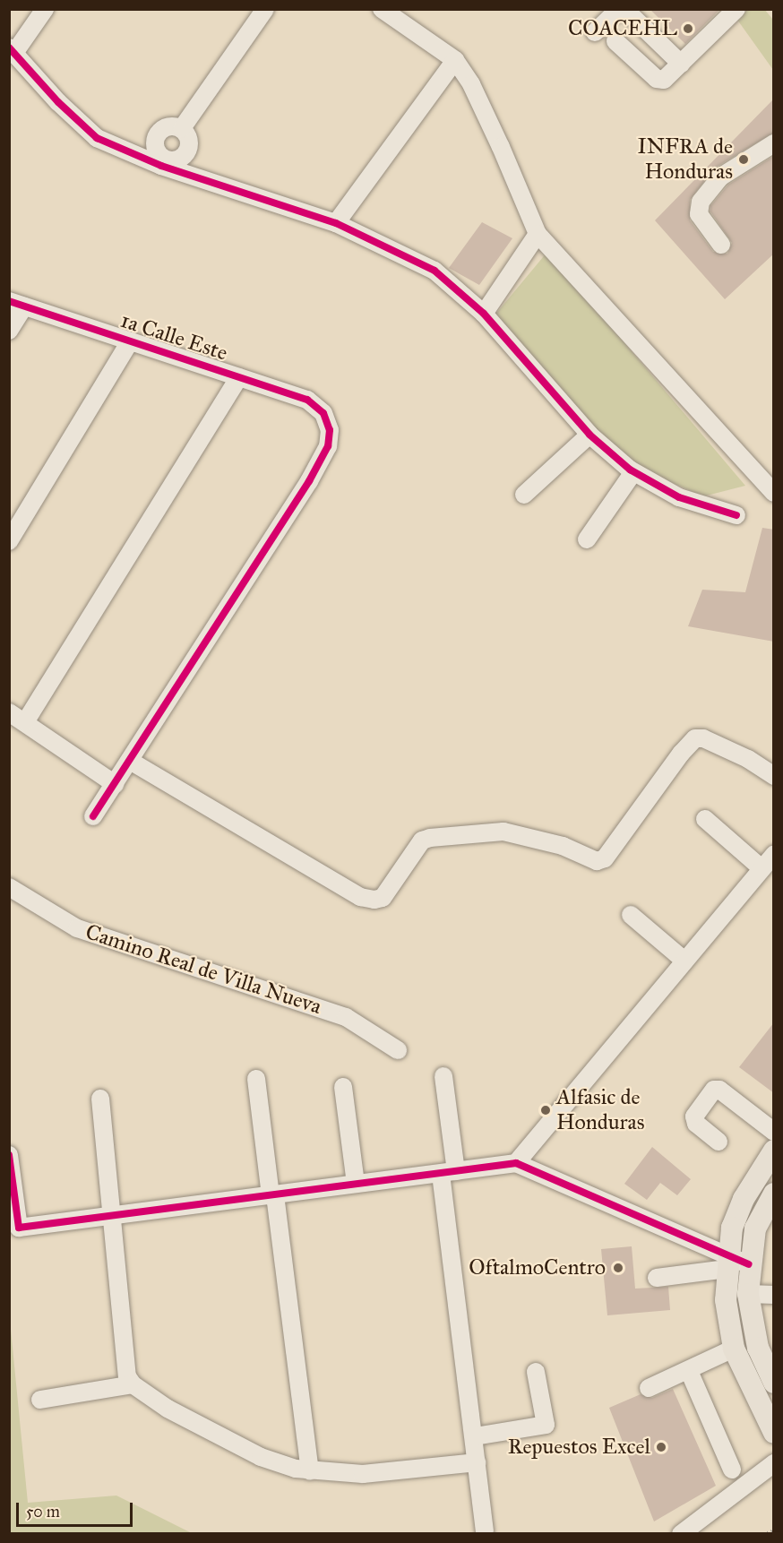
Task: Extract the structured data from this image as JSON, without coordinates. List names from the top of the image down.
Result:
{
  "streets": {
    "street": ["1a Calle Este", "Camino Real de Villa Nueva"]
  },
  "places": [
    "COACEHL",
    "INFRA de Honduras",
    "Alfasic de Honduras",
    "OftalmoCentro",
    "Repuestos Excel"
  ],
  "scale_bar": "50 m"
}
